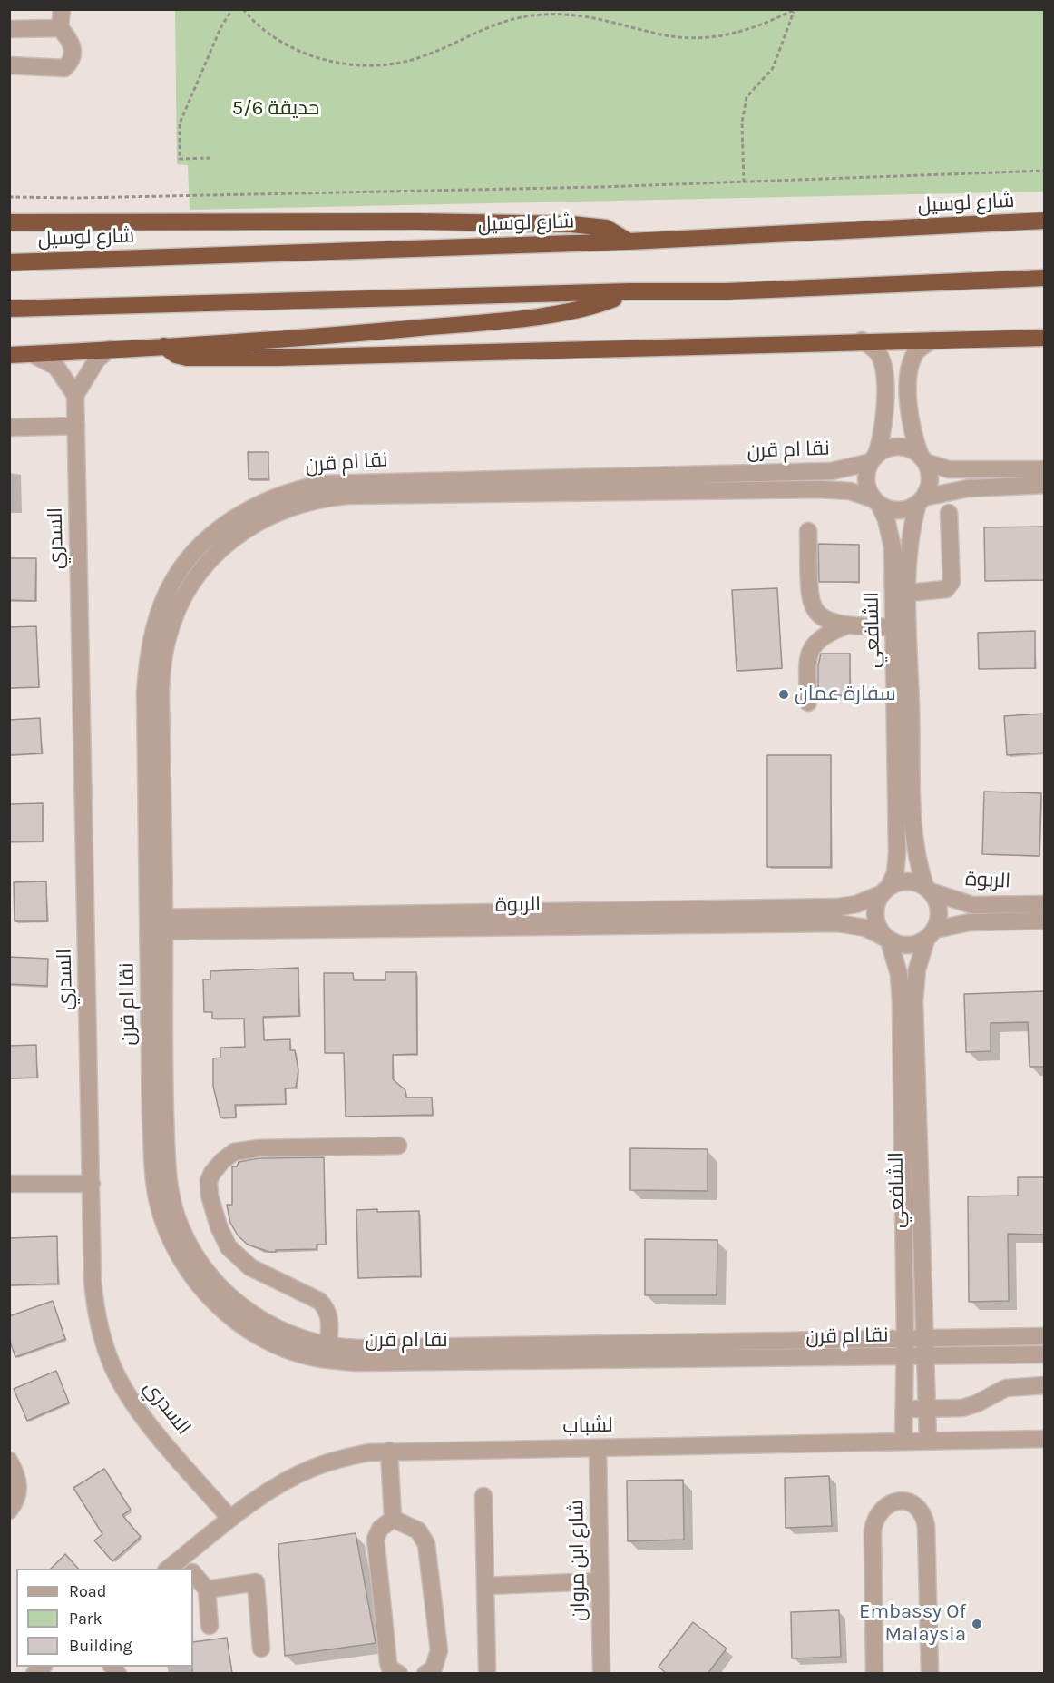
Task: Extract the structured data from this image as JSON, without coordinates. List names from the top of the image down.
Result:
{
  "streets": {
    "highway": ["شارع لوسيل"],
    "street": [
      "نقا ام قرن",
      "السدري",
      "الشافعي",
      "الربوة",
      "لشباب",
      "شارع ابن مروان"
    ]
  },
  "crossings": [
    ["نقا ام قرن", "الشافعي"],
    ["نقا ام قرن", "الربوة"],
    ["السدري", "لشباب"],
    ["الشافعي", "الربوة"],
    ["الشافعي", "لشباب"],
    ["لشباب", "شارع ابن مروان"]
  ],
  "parks": ["حديقة 5/6"],
  "places": ["سفارة عمان", "Embassy Of Malaysia"],
  "legend": ["Road", "Park", "Building"]
}
